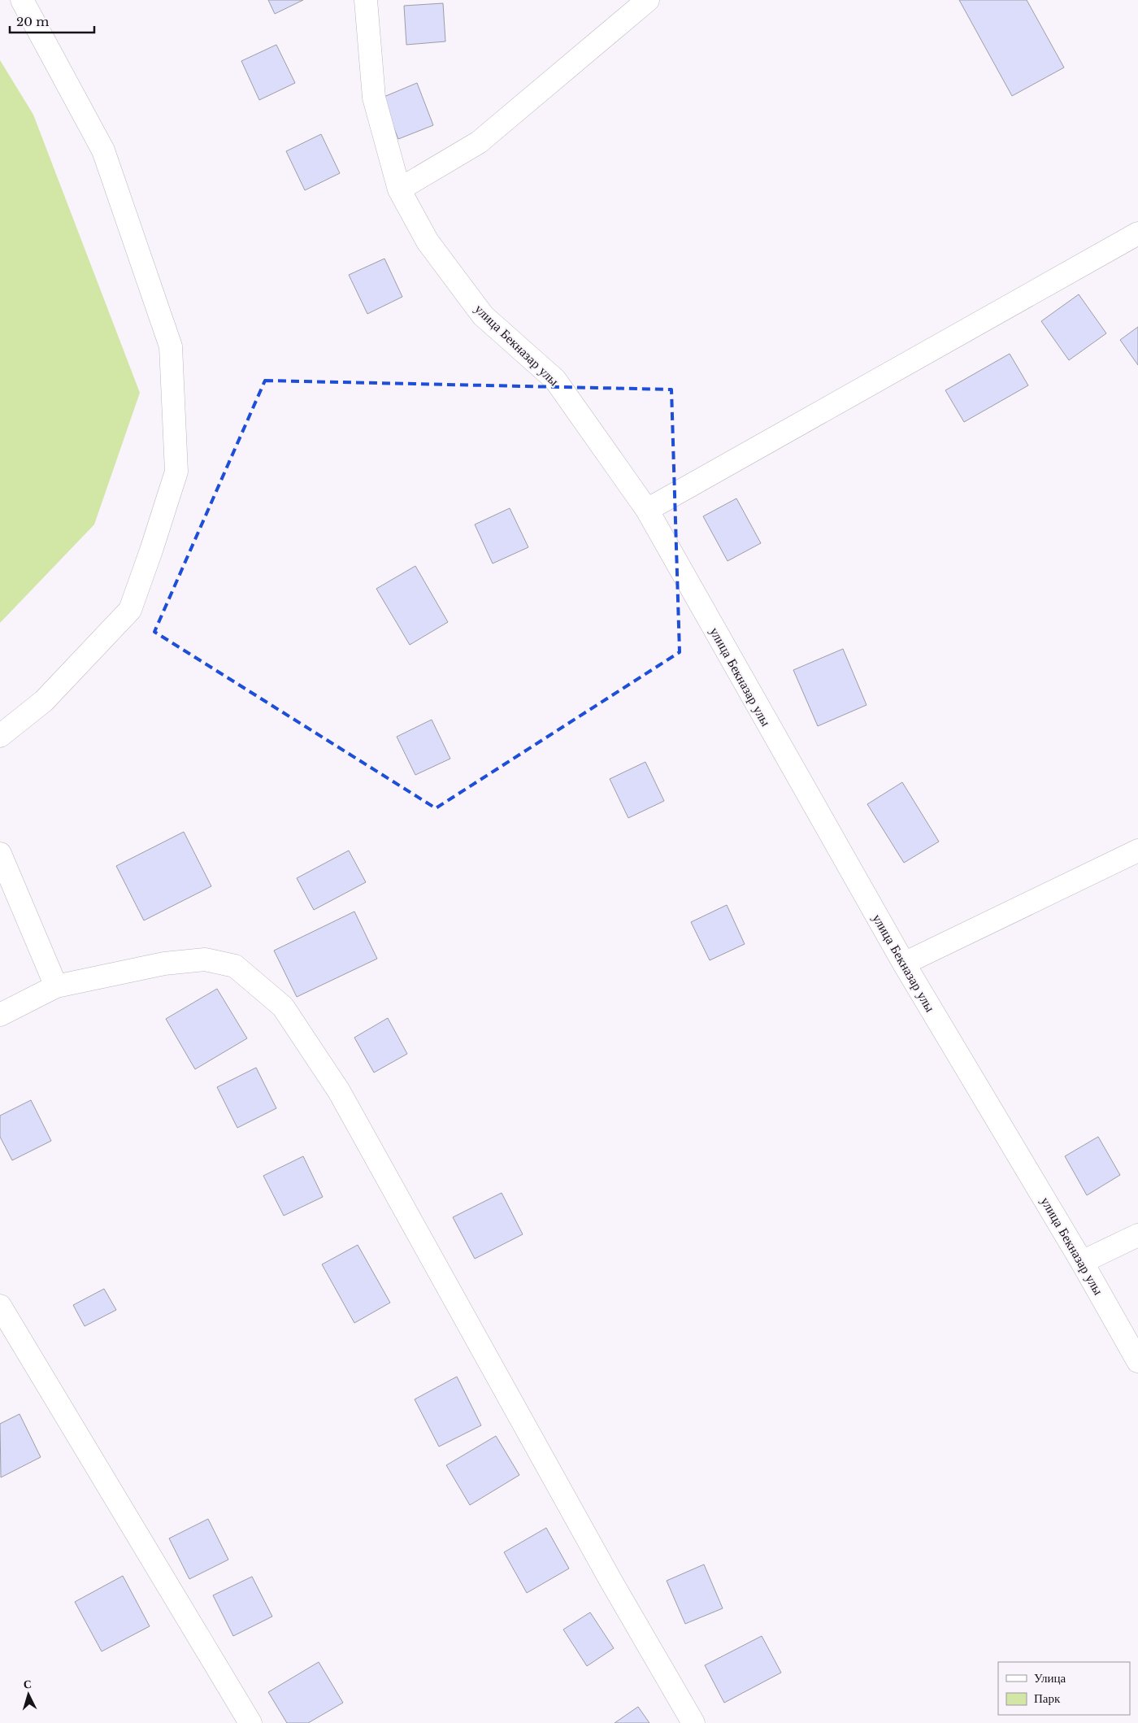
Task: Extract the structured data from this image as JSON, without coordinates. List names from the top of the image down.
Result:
{
  "streets": {
    "street": ["улица Бекназар улы"]
  },
  "legend": ["Улица", "Парк"],
  "scale_bar": "20 m",
  "north": "top"
}
